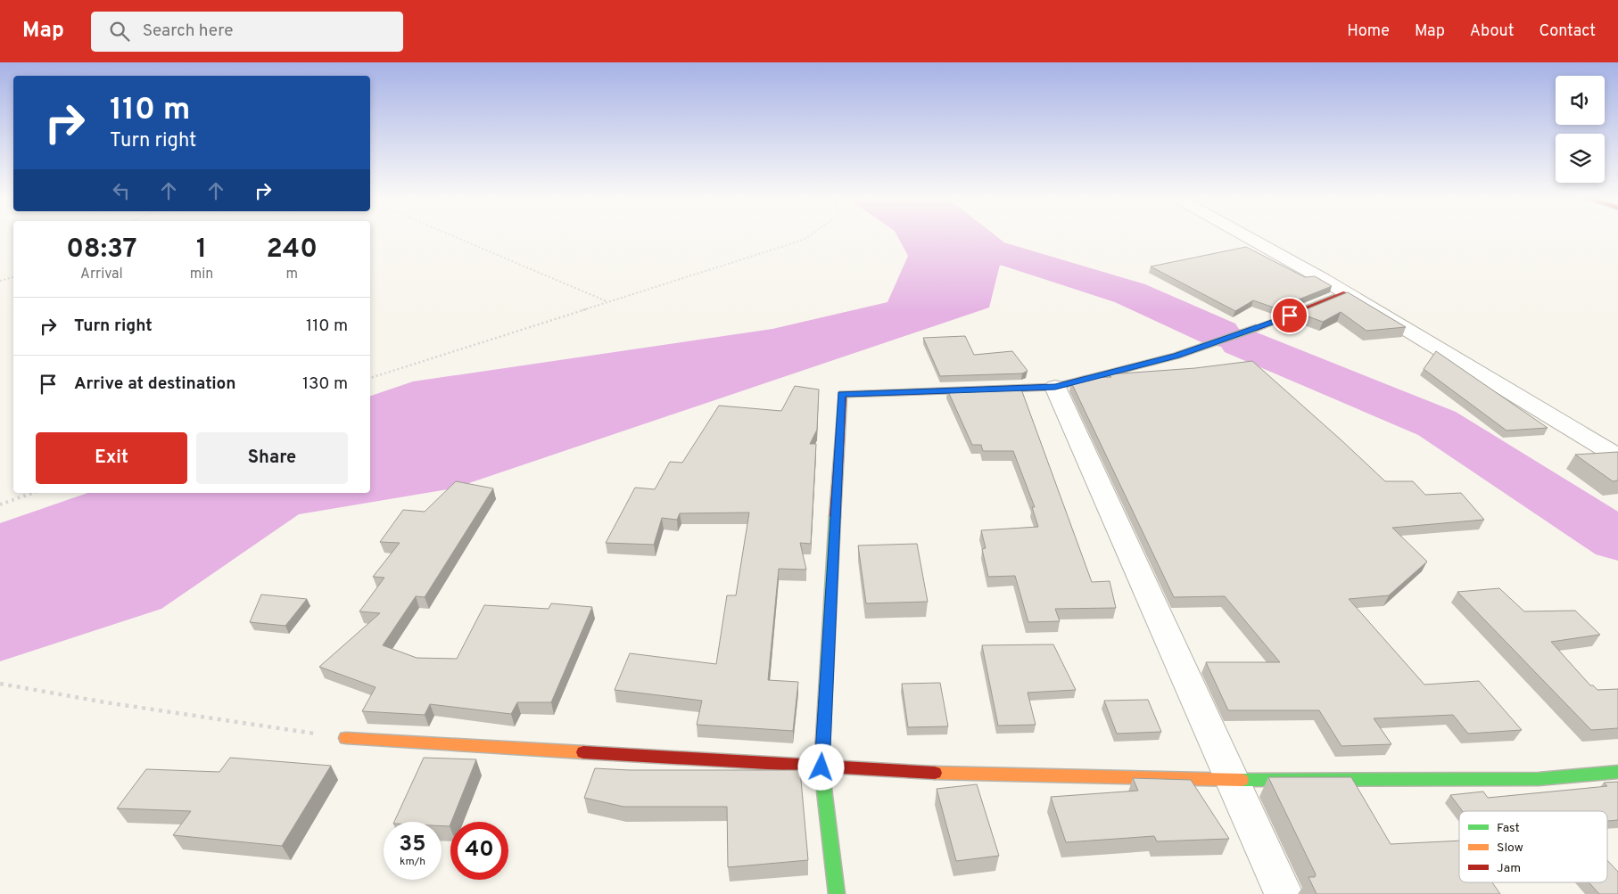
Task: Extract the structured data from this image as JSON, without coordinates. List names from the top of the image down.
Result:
{
  "legend": ["Fast", "Slow", "Jam"],
  "page": {
    "header": "Map",
    "search": "Search here",
    "nav": [
      "Home",
      "Map",
      "About",
      "Contact"
    ],
    "turn": ["110 m", "Turn right"],
    "eta": [
      "08:37",
      "Arrival",
      "1",
      "min",
      "240",
      "m"
    ],
    "list": [
      {
        "name": "Turn right",
        "value": "110 m"
      },
      {
        "name": "Arrive at destination",
        "value": "130 m"
      }
    ],
    "buttons": ["Exit", "Share"],
    "speed": "35 km/h",
    "limit": "40"
  }
}
